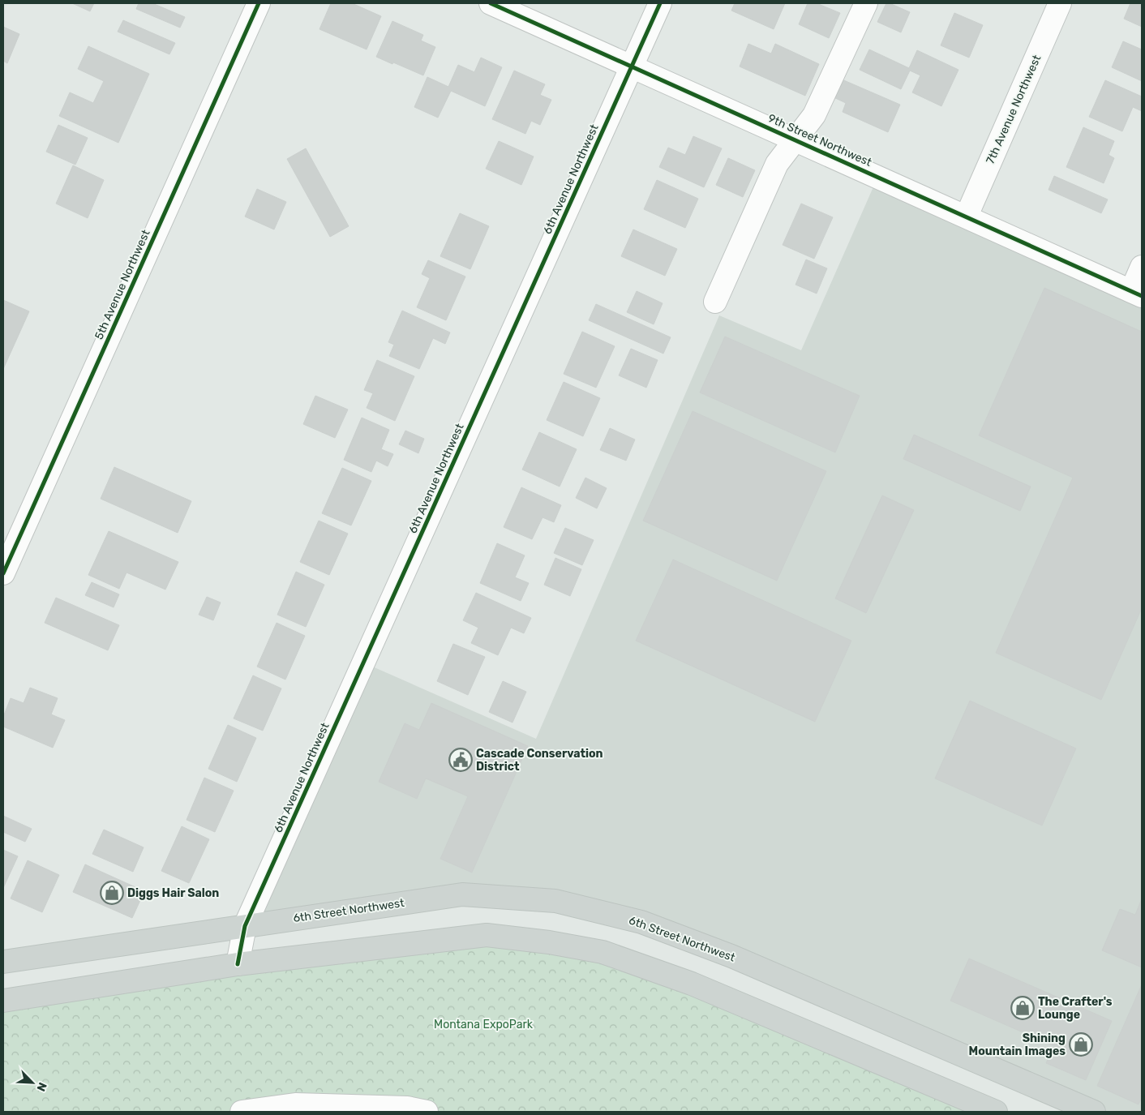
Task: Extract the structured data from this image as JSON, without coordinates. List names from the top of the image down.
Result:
{
  "streets": {
    "main road": ["6th Street Northwest"],
    "street": [
      "7th Avenue Northwest",
      "9th Street Northwest",
      "6th Avenue Northwest",
      "5th Avenue Northwest"
    ]
  },
  "crossings": [
    ["7th Avenue Northwest", "9th Street Northwest"],
    ["9th Street Northwest", "6th Avenue Northwest"],
    ["6th Avenue Northwest", "6th Street Northwest"]
  ],
  "parks": ["Montana ExpoPark"],
  "places": {
    "public building": ["Cascade Conservation District"],
    "shop": ["Diggs Hair Salon", "The Crafter's Lounge", "Shining Mountain Images"]
  },
  "north": "bottom right"
}
